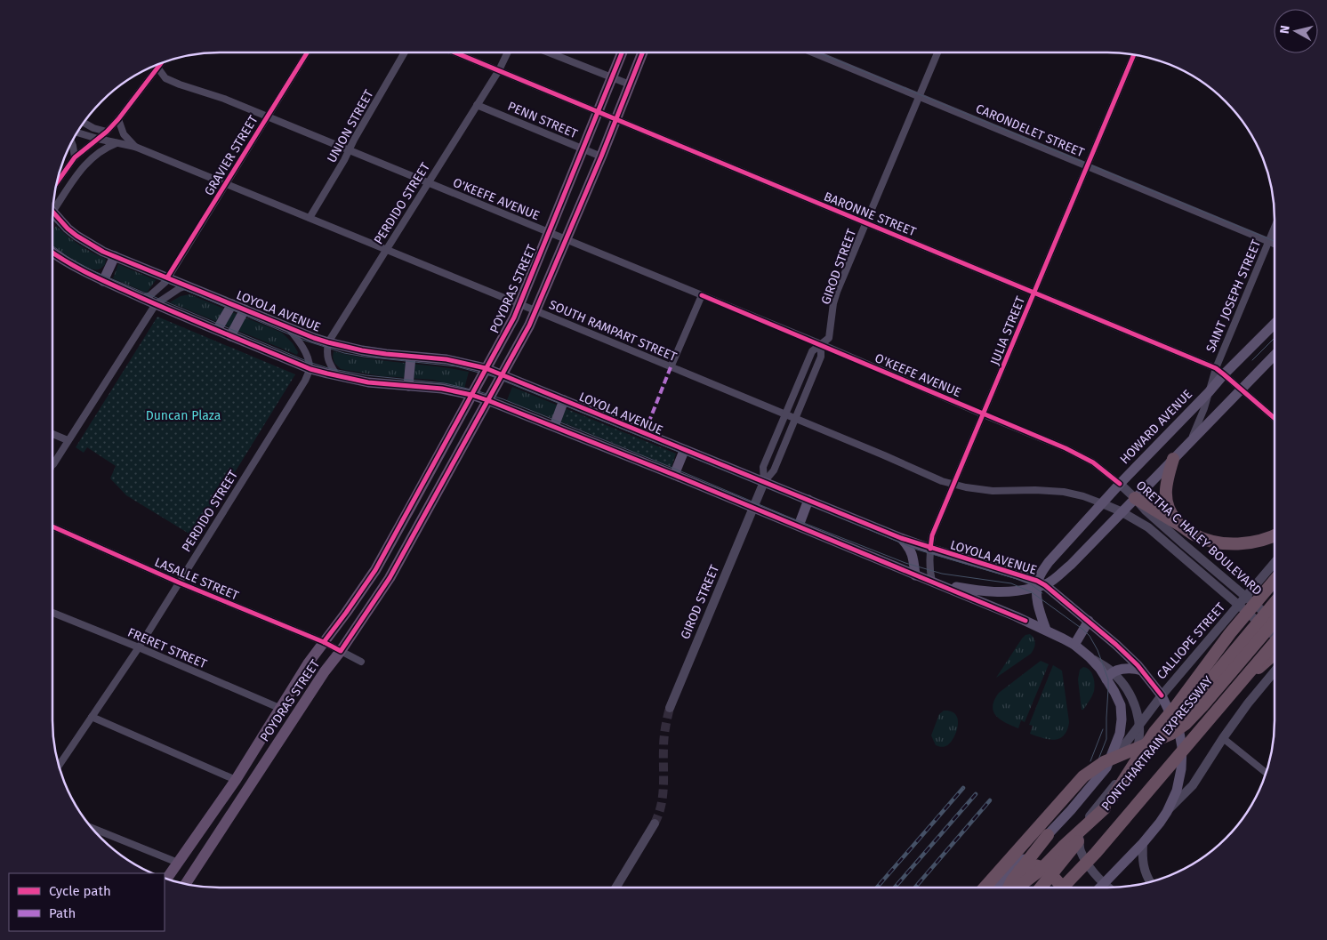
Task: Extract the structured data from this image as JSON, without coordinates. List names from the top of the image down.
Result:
{
  "streets": {
    "highway": ["PONTCHARTRAIN EXPRESSWAY"],
    "main road": [
      "POYDRAS STREET",
      "LOYOLA AVENUE",
      "HOWARD AVENUE",
      "CALLIOPE STREET"
    ],
    "street": [
      "PENN STREET",
      "UNION STREET",
      "CARONDELET STREET",
      "GRAVIER STREET",
      "O'KEEFE AVENUE",
      "PERDIDO STREET",
      "BARONNE STREET",
      "GIROD STREET",
      "SAINT JOSEPH STREET",
      "SOUTH RAMPART STREET",
      "JULIA STREET",
      "ORETHA C HALEY BOULEVARD",
      "LASALLE STREET",
      "FRERET STREET"
    ]
  },
  "crossings": [
    ["PENN STREET", "PERDIDO STREET"],
    ["PENN STREET", "POYDRAS STREET"],
    ["UNION STREET", "O'KEEFE AVENUE"],
    ["UNION STREET", "SOUTH RAMPART STREET"],
    ["CARONDELET STREET", "GIROD STREET"],
    ["CARONDELET STREET", "SAINT JOSEPH STREET"],
    ["CARONDELET STREET", "JULIA STREET"],
    ["GRAVIER STREET", "O'KEEFE AVENUE"],
    ["GRAVIER STREET", "LOYOLA AVENUE"],
    ["GRAVIER STREET", "SOUTH RAMPART STREET"],
    ["O'KEEFE AVENUE", "PERDIDO STREET"],
    ["O'KEEFE AVENUE", "GIROD STREET"],
    ["O'KEEFE AVENUE", "POYDRAS STREET"],
    ["O'KEEFE AVENUE", "JULIA STREET"],
    ["O'KEEFE AVENUE", "HOWARD AVENUE"],
    ["O'KEEFE AVENUE", "ORETHA C HALEY BOULEVARD"],
    ["PERDIDO STREET", "BARONNE STREET"],
    ["PERDIDO STREET", "LOYOLA AVENUE"],
    ["PERDIDO STREET", "SOUTH RAMPART STREET"],
    ["PERDIDO STREET", "LASALLE STREET"],
    ["PERDIDO STREET", "FRERET STREET"],
    ["BARONNE STREET", "GIROD STREET"],
    ["BARONNE STREET", "POYDRAS STREET"],
    ["BARONNE STREET", "SAINT JOSEPH STREET"],
    ["BARONNE STREET", "JULIA STREET"],
    ["BARONNE STREET", "HOWARD AVENUE"],
    ["GIROD STREET", "LOYOLA AVENUE"],
    ["GIROD STREET", "SOUTH RAMPART STREET"],
    ["POYDRAS STREET", "LOYOLA AVENUE"],
    ["POYDRAS STREET", "SOUTH RAMPART STREET"],
    ["POYDRAS STREET", "LASALLE STREET"],
    ["POYDRAS STREET", "FRERET STREET"],
    ["SAINT JOSEPH STREET", "HOWARD AVENUE"],
    ["LOYOLA AVENUE", "JULIA STREET"],
    ["LOYOLA AVENUE", "HOWARD AVENUE"],
    ["LOYOLA AVENUE", "CALLIOPE STREET"],
    ["SOUTH RAMPART STREET", "JULIA STREET"],
    ["SOUTH RAMPART STREET", "HOWARD AVENUE"],
    ["SOUTH RAMPART STREET", "ORETHA C HALEY BOULEVARD"],
    ["HOWARD AVENUE", "ORETHA C HALEY BOULEVARD"],
    ["ORETHA C HALEY BOULEVARD", "CALLIOPE STREET"]
  ],
  "parks": ["Duncan Plaza"],
  "legend": ["Cycle path", "Path"],
  "north": "left"
}
